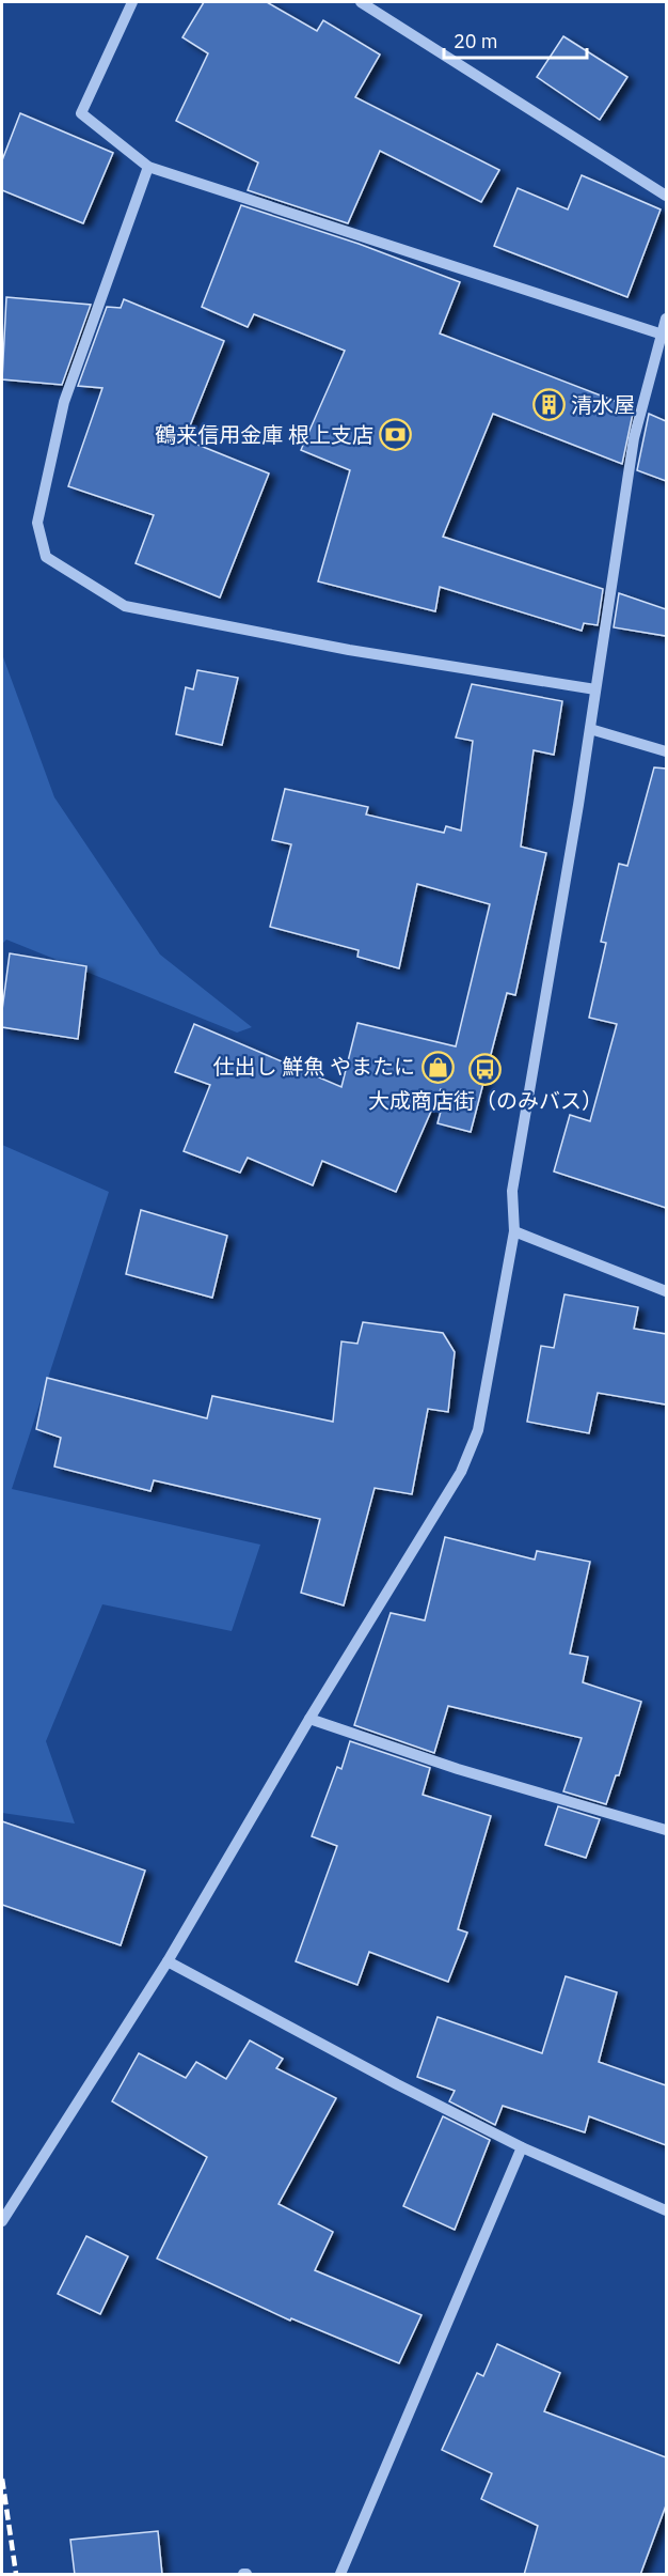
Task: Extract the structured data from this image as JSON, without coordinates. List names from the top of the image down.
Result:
{
  "places": {
    "building": ["清水屋"],
    "bank": ["鶴来信用金庫 根上支店"],
    "shop": ["仕出し 鮮魚 やまたに"],
    "bus stop": ["大成商店街（のみバス）"]
  },
  "scale_bar": "20 m"
}
